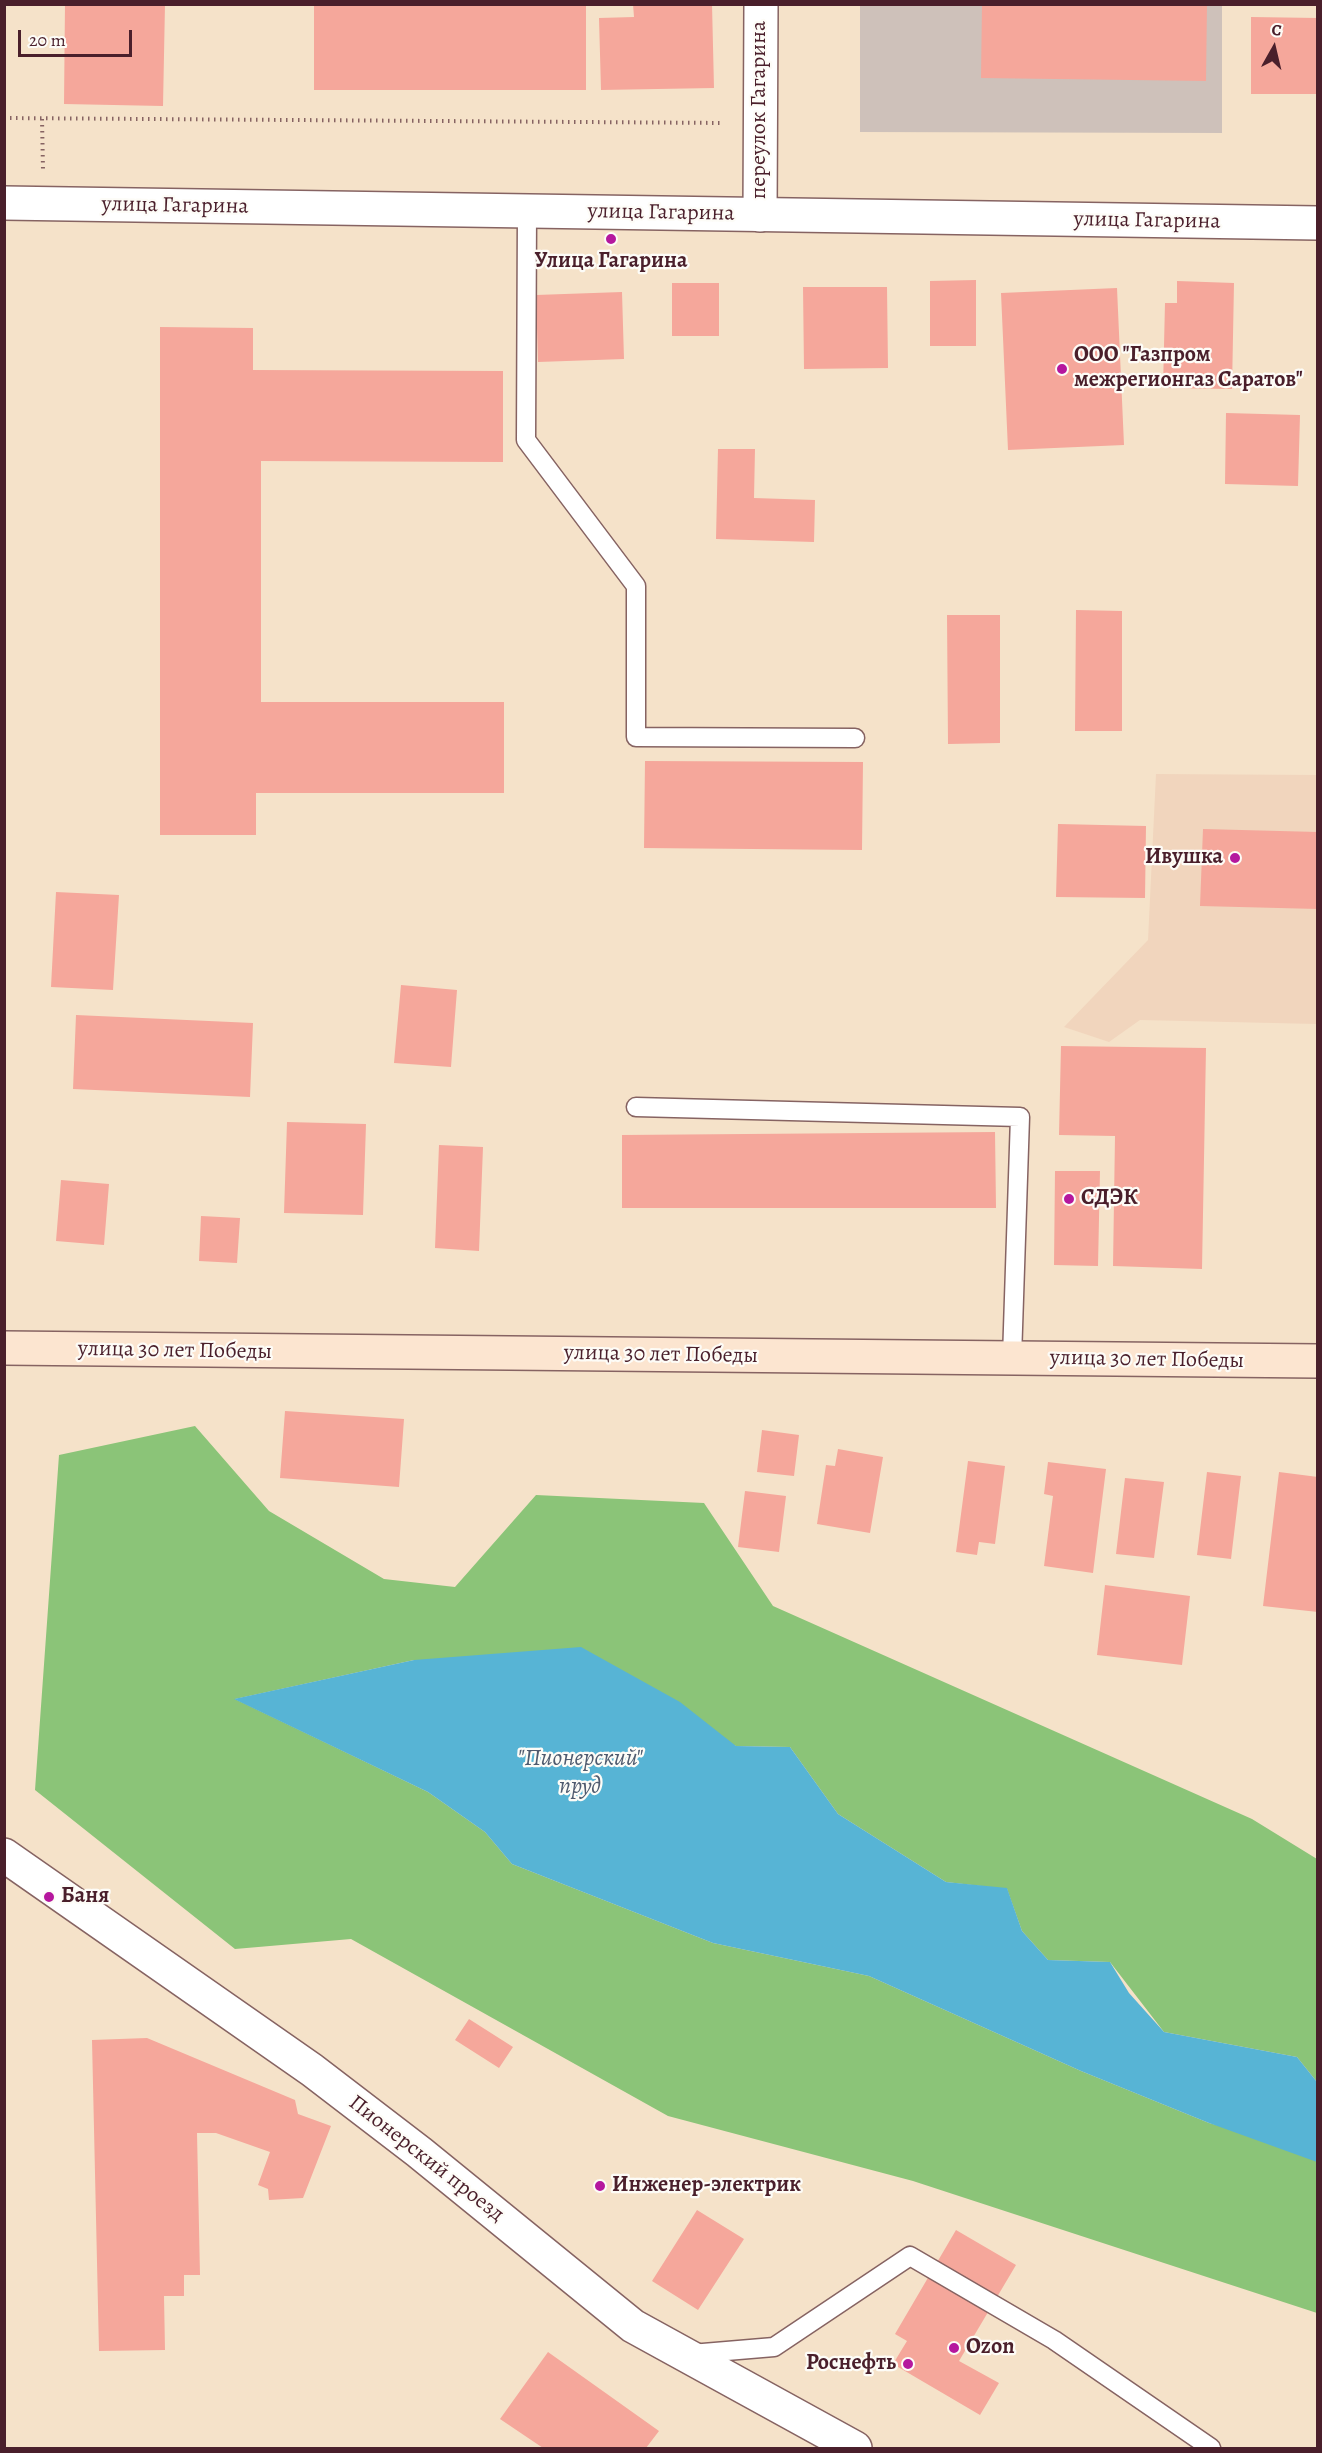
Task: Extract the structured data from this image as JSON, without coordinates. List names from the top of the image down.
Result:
{
  "streets": {
    "main road": ["улица 30 лет Победы"],
    "street": ["переулок Гагарина", "улица Гагарина", "Пионерский проезд"]
  },
  "crossings": [
    ["переулок Гагарина", "улица Гагарина"]
  ],
  "water": ["\"Пионерский\" пруд"],
  "places": [
    "Улица Гагарина",
    "ООО \"Газпром межрегионгаз Саратов\"",
    "Ивушка",
    "СДЭК",
    "Баня",
    "Инженер-электрик",
    "Ozon",
    "Роснефть"
  ],
  "scale_bar": "20 m",
  "north": "top"
}
